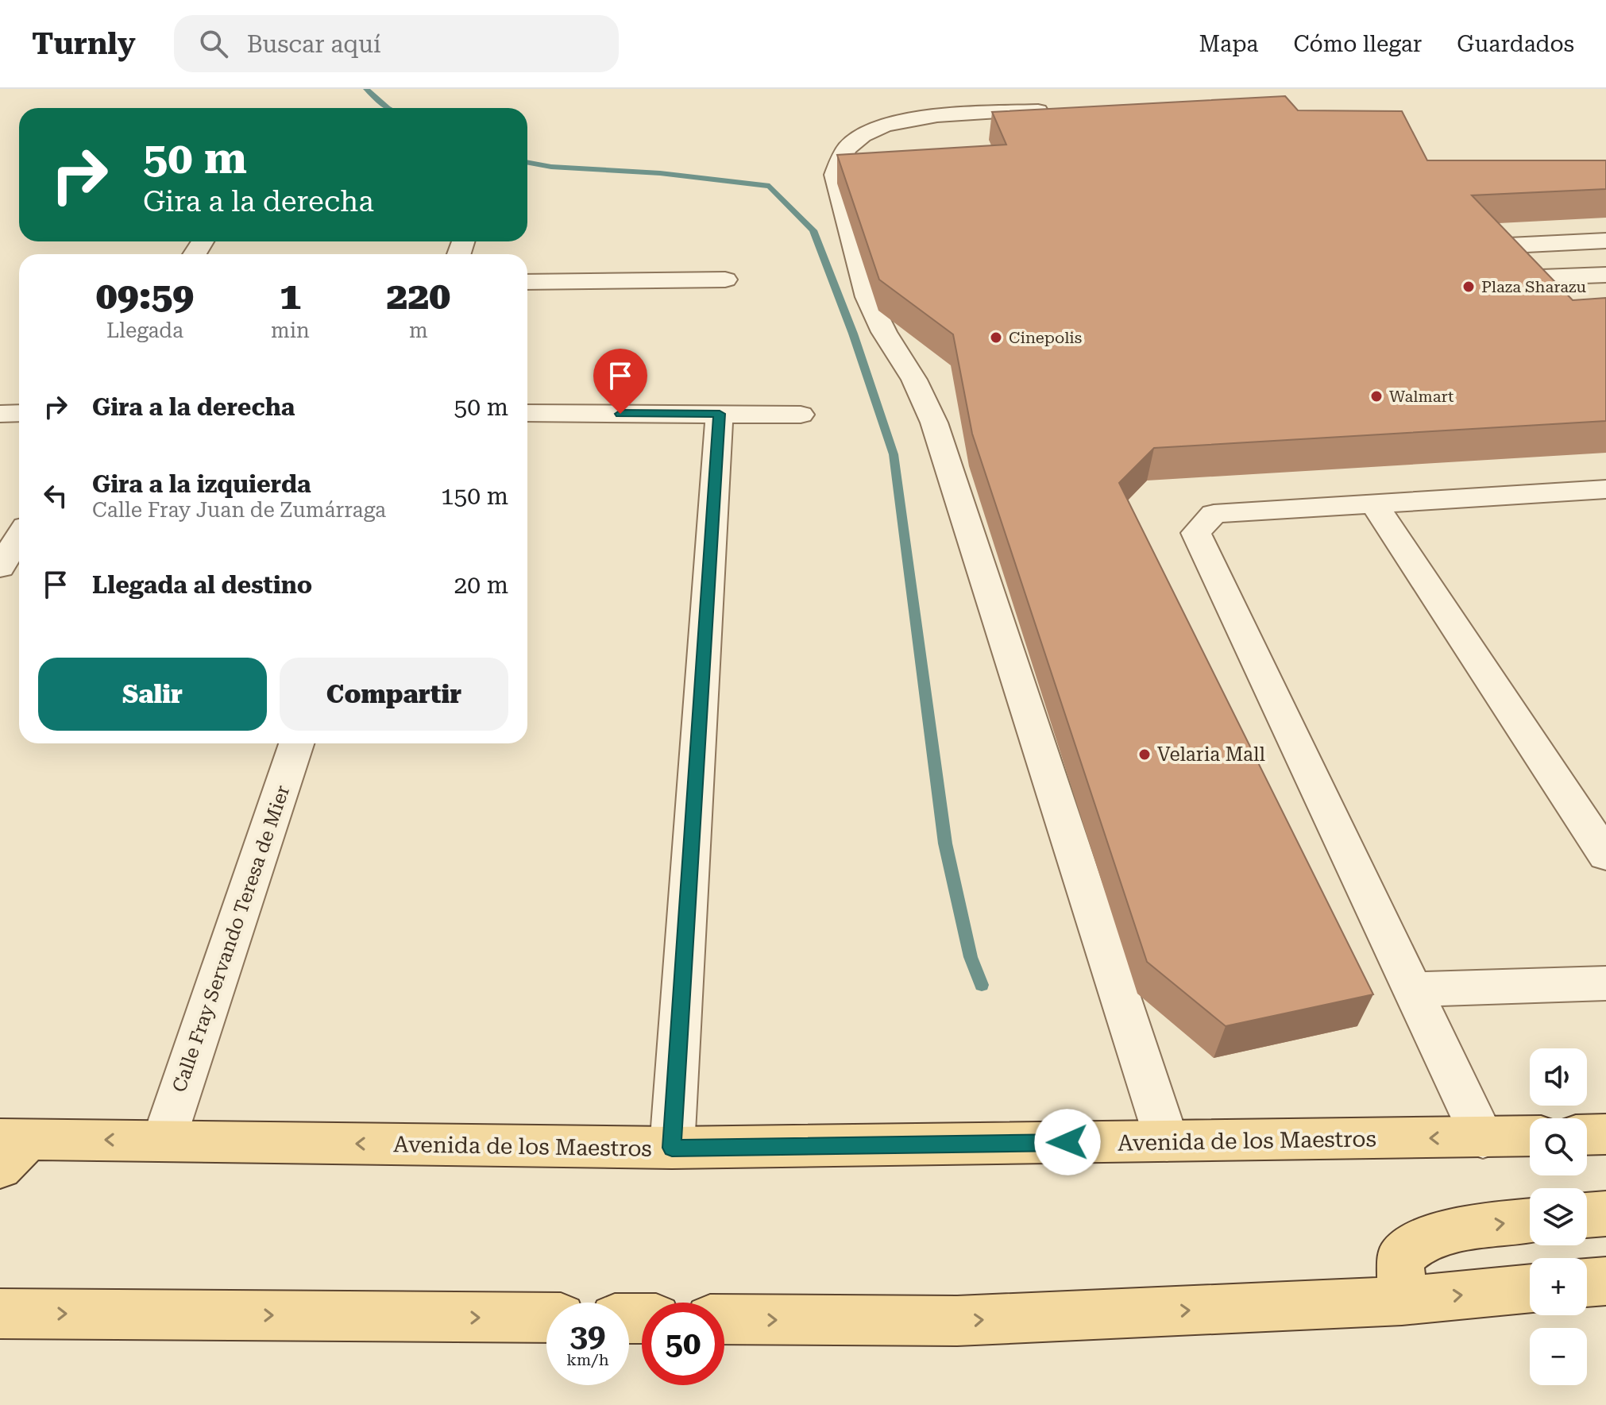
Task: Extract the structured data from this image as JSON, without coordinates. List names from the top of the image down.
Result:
{
  "streets": {
    "main road": ["Avenida de los Maestros"],
    "street": ["Calle Fray Servando Teresa de Mier"]
  },
  "crossings": [
    ["Calle Fray Servando Teresa de Mier", "Avenida de los Maestros"]
  ],
  "places": [
    "Plaza Sharazu",
    "Cinepolis",
    "Walmart",
    "Velaria Mall"
  ],
  "page": {
    "header": "Turnly",
    "search": "Buscar aquí",
    "nav": ["Mapa", "Cómo llegar", "Guardados"],
    "turn": ["50 m", "Gira a la derecha"],
    "eta": [
      "09:59",
      "Llegada",
      "1",
      "min",
      "220",
      "m"
    ],
    "list": [
      {
        "name": "Gira a la derecha",
        "value": "50 m"
      },
      {
        "name": "Gira a la izquierda",
        "note": "Calle Fray Juan de Zumárraga",
        "value": "150 m"
      },
      {
        "name": "Llegada al destino",
        "value": "20 m"
      }
    ],
    "buttons": ["Salir", "Compartir"],
    "map_buttons": ["+", "−"],
    "speed": "39 km/h",
    "limit": "50"
  }
}
